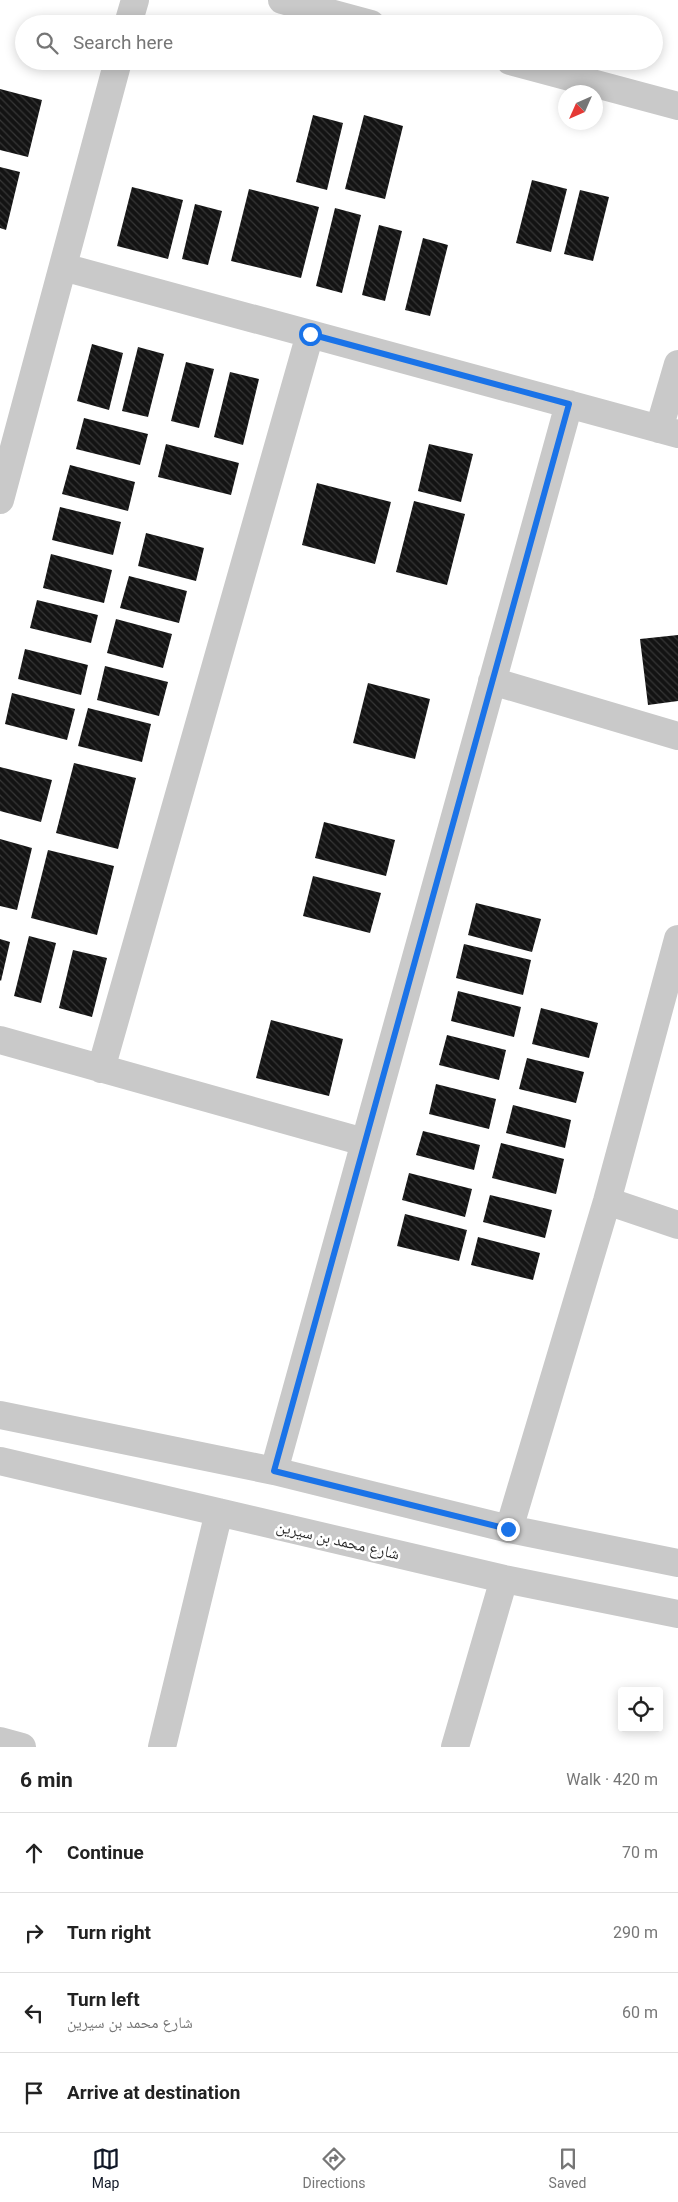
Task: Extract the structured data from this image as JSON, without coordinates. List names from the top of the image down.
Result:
{
  "streets": {
    "street": ["شارع محمد بن سيرين"]
  },
  "north": "bottom left",
  "page": {
    "search": "Search here",
    "heading": ["6 min", "Walk · 420 m"],
    "list": [
      ["Continue", "70 m"],
      ["Turn right", "290 m"],
      ["Turn left", "شارع محمد بن سيرين", "60 m"],
      "Arrive at destination"
    ],
    "nav": ["Map", "Directions", "Saved"]
  }
}
